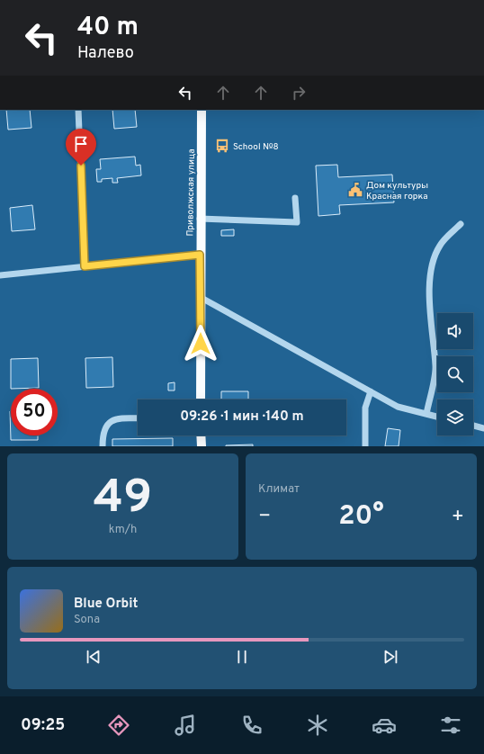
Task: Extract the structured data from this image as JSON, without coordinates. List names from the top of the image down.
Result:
{
  "streets": {
    "main road": ["Приволжская улица"]
  },
  "places": {
    "bus stop": ["School №8"],
    "public building": ["Дом культуры Красная горка"]
  },
  "page": {
    "turn": ["40 m", "Налево"],
    "limit": "50",
    "trip": "09:26 · 1 мин · 140 m",
    "tile": [
      ["49", "km/h"],
      "Климат"
    ],
    "heat": ["−", "20°", "+"],
    "song": ["Blue Orbit", "Sona"],
    "tabs": "09:25"
  }
}
